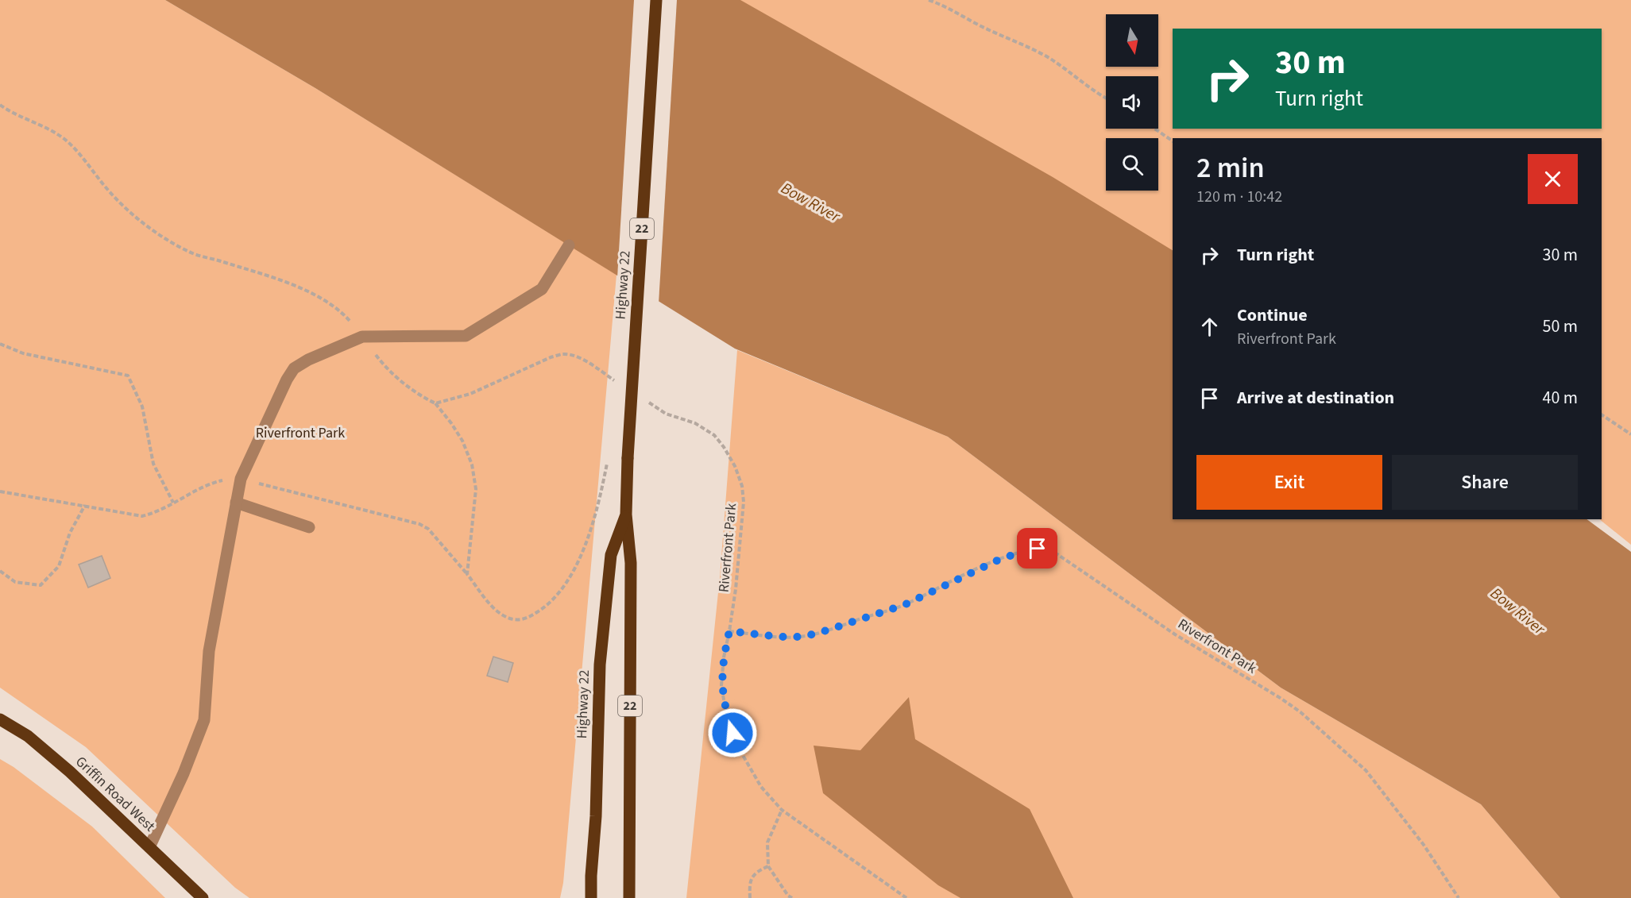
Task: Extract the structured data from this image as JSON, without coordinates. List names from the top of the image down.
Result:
{
  "streets": {
    "main road": ["22", "Highway 22", "Griffin Road West"],
    "path": ["Riverfront Park"]
  },
  "water": ["Bow River"],
  "parks": ["Riverfront Park"],
  "north": "bottom",
  "page": {
    "turn": ["30 m", "Turn right"],
    "heading": ["2 min", "120 m · 10:42"],
    "list": [
      {
        "name": "Turn right",
        "value": "30 m"
      },
      {
        "name": "Continue",
        "note": "Riverfront Park",
        "value": "50 m"
      },
      {
        "name": "Arrive at destination",
        "value": "40 m"
      }
    ],
    "buttons": ["Exit", "Share"]
  }
}
